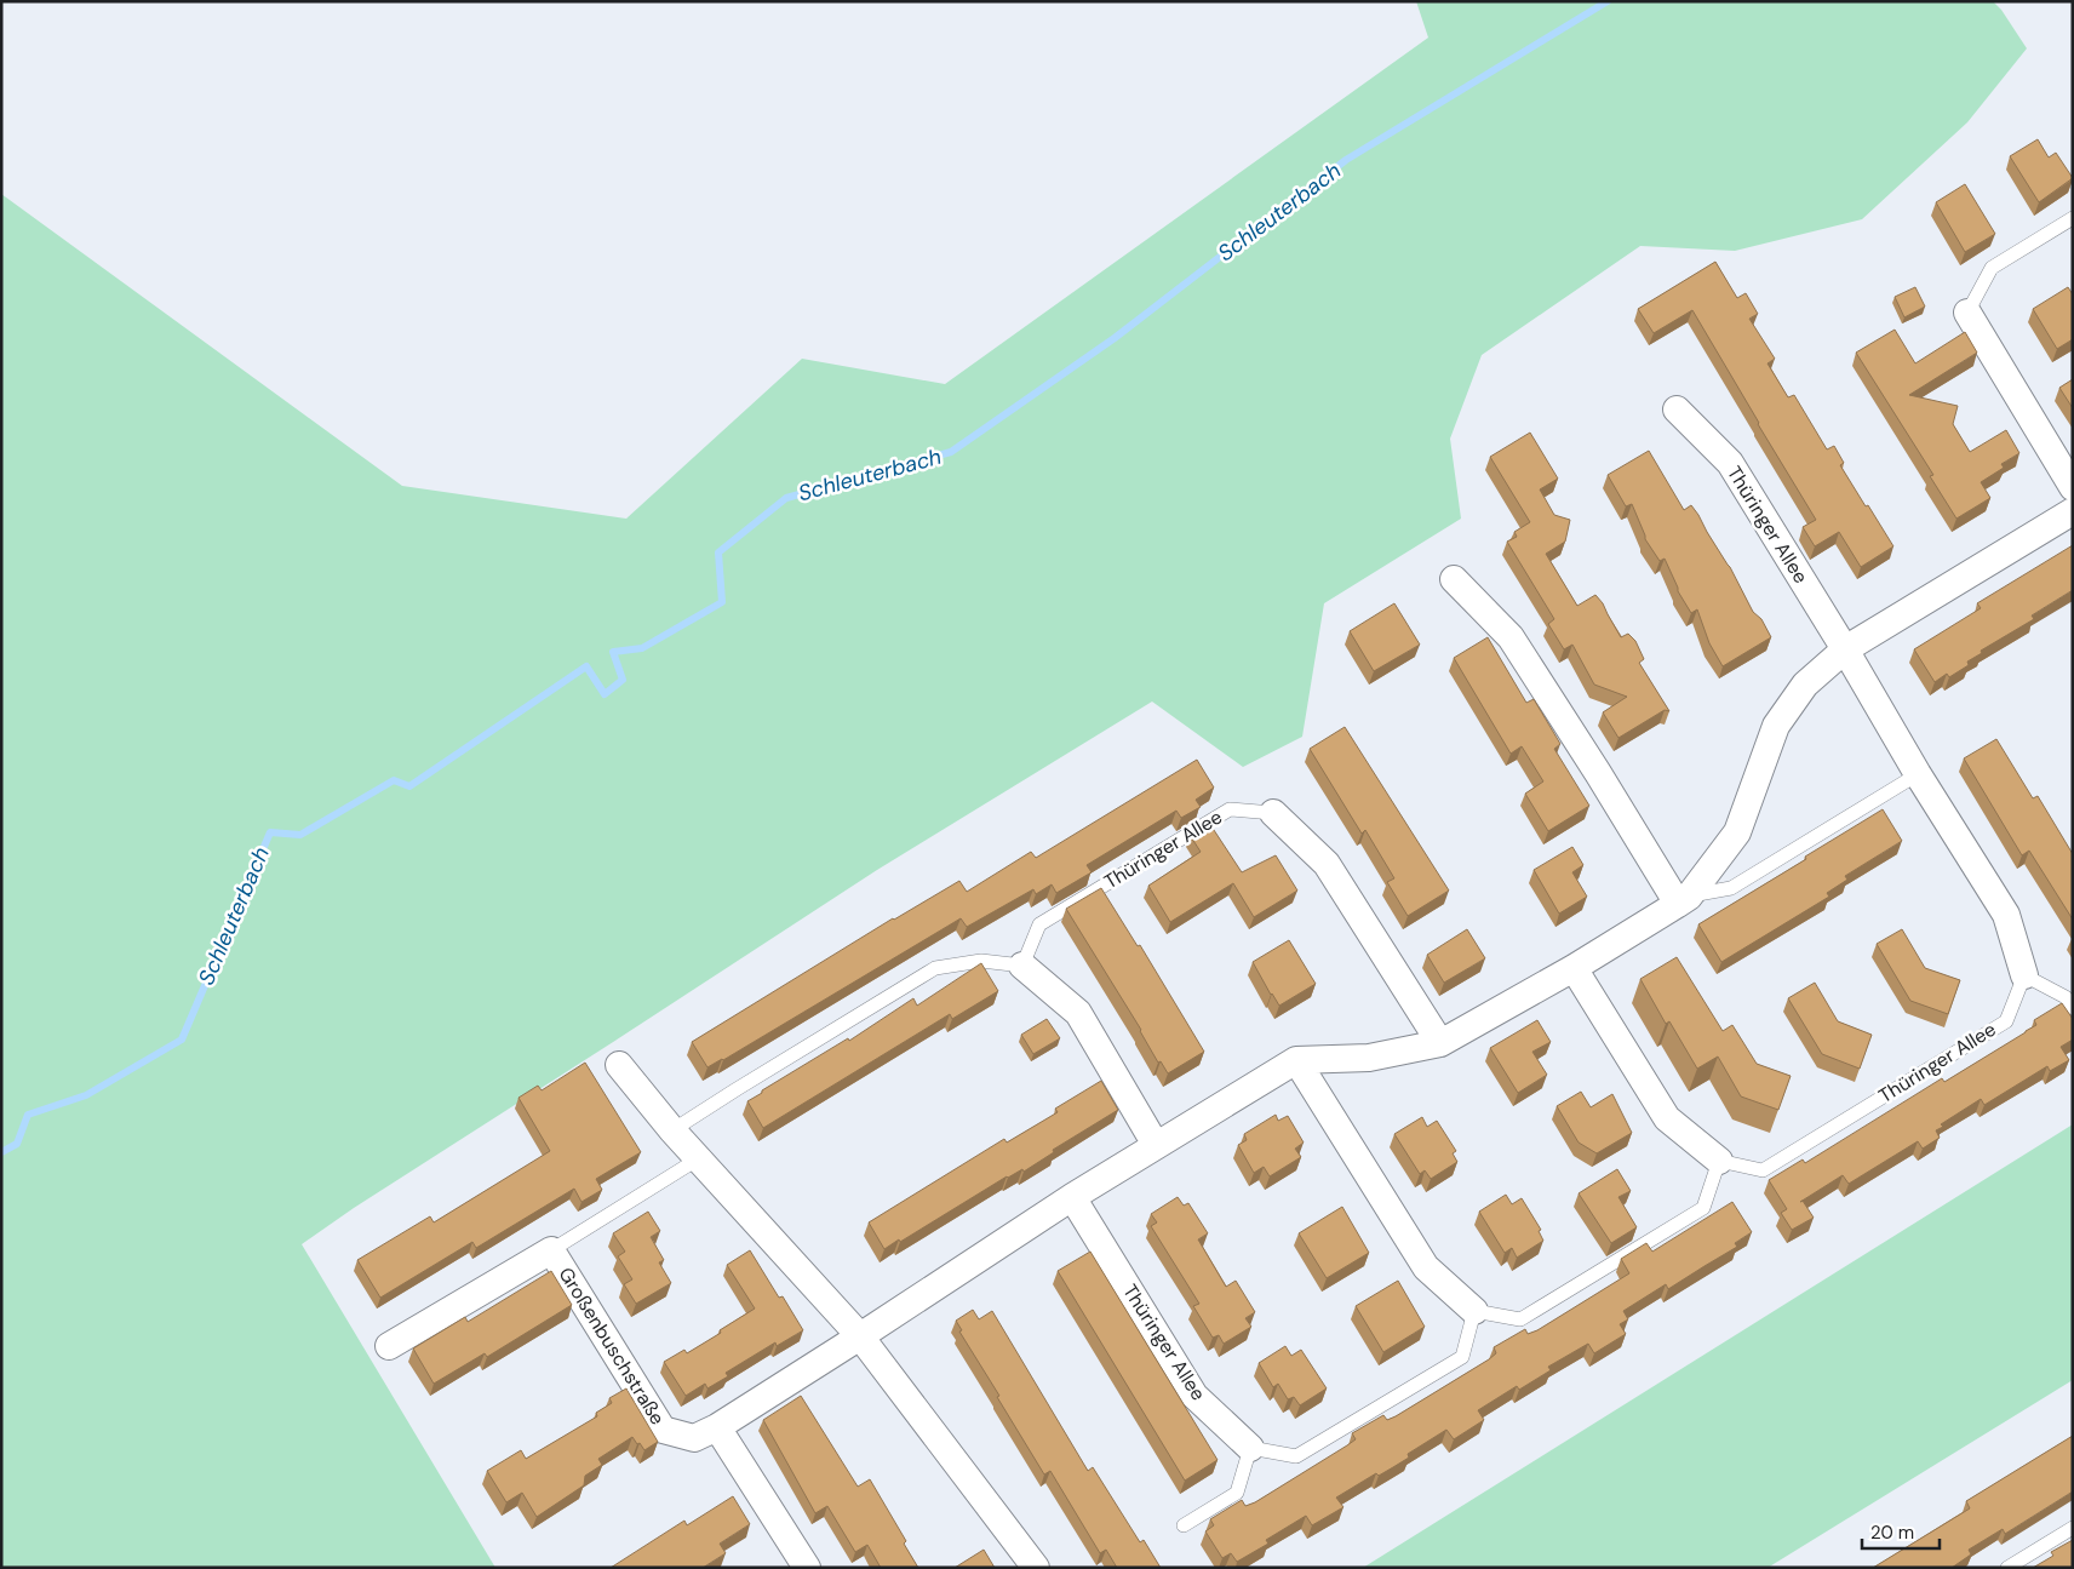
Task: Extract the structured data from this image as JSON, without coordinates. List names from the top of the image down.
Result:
{
  "streets": {
    "street": ["Thüringer Allee", "Großenbuschstraße"]
  },
  "water": ["Schleuterbach"],
  "scale_bar": "20 m"
}
